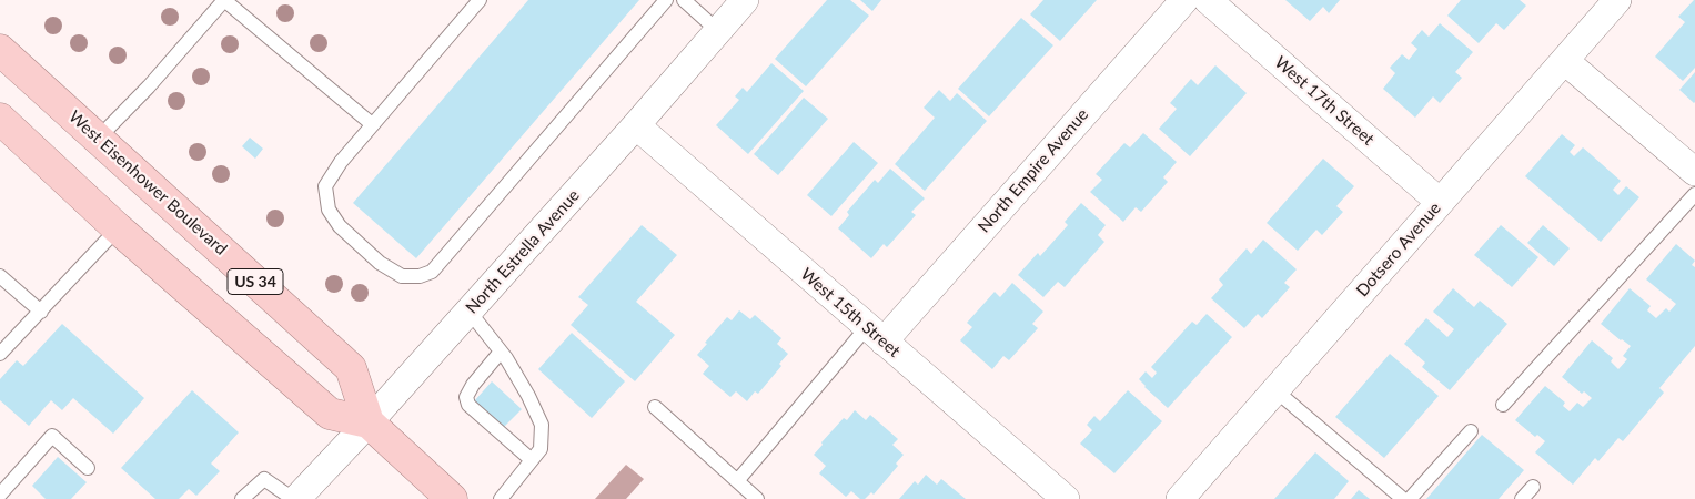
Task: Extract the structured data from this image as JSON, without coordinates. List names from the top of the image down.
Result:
{
  "streets": {
    "highway": ["West Eisenhower Boulevard", "US 34"],
    "street": [
      "West 17th Street",
      "North Empire Avenue",
      "Dotsero Avenue",
      "North Estrella Avenue",
      "West 15th Street"
    ]
  },
  "crossings": [
    ["West 17th Street", "Dotsero Avenue"],
    ["North Empire Avenue", "West 15th Street"],
    ["West Eisenhower Boulevard", "North Estrella Avenue"],
    ["West Eisenhower Boulevard", "US 34"],
    ["North Estrella Avenue", "US 34"],
    ["North Estrella Avenue", "West 15th Street"]
  ]
}
